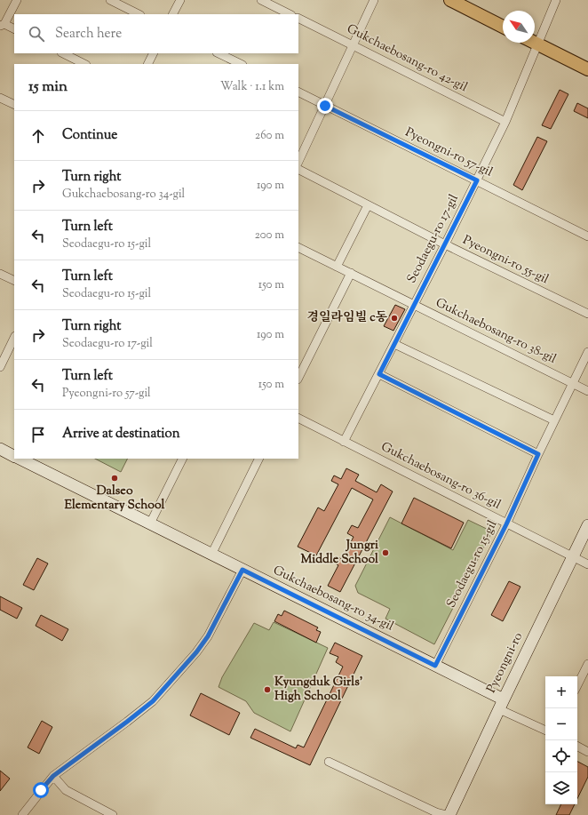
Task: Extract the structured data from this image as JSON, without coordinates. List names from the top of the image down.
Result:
{
  "streets": {
    "main road": ["Gukchaebosang-ro 34-gil", "Pyeongni-ro"],
    "street": [
      "Gukchaebosang-ro 42-gil",
      "Pyeongni-ro 57-gil",
      "Seodaegu-ro 17-gil",
      "Pyeongni-ro 55-gil",
      "Gukchaebosang-ro 38-gil",
      "Gukchaebosang-ro 36-gil",
      "Seodaegu-ro 15-gil"
    ]
  },
  "crossings": [
    ["Gukchaebosang-ro 42-gil", "Seodaegu-ro 17-gil"],
    ["Pyeongni-ro 57-gil", "Seodaegu-ro 17-gil"],
    ["Seodaegu-ro 17-gil", "Pyeongni-ro 55-gil"],
    ["Seodaegu-ro 17-gil", "Gukchaebosang-ro 38-gil"],
    ["Seodaegu-ro 17-gil", "Gukchaebosang-ro 36-gil"],
    ["Gukchaebosang-ro 38-gil", "Seodaegu-ro 15-gil"],
    ["Gukchaebosang-ro 36-gil", "Seodaegu-ro 15-gil"],
    ["Gukchaebosang-ro 36-gil", "Pyeongni-ro"],
    ["Seodaegu-ro 15-gil", "Gukchaebosang-ro 34-gil"],
    ["Gukchaebosang-ro 34-gil", "Pyeongni-ro"]
  ],
  "places": [
    "경일라임빌 c동",
    "Dalseo Elementary School",
    "Jungri Middle School",
    "Kyungduk Girls' High School"
  ],
  "north": "top left",
  "page": {
    "search": "Search here",
    "heading": ["15 min", "Walk · 1.1 km"],
    "list": [
      ["Continue", "260 m"],
      ["Turn right", "Gukchaebosang-ro 34-gil", "190 m"],
      ["Turn left", "Seodaegu-ro 15-gil", "200 m"],
      ["Turn left", "Seodaegu-ro 15-gil", "150 m"],
      ["Turn right", "Seodaegu-ro 17-gil", "190 m"],
      ["Turn left", "Pyeongni-ro 57-gil", "150 m"],
      "Arrive at destination"
    ],
    "map_buttons": ["+", "−"]
  }
}
